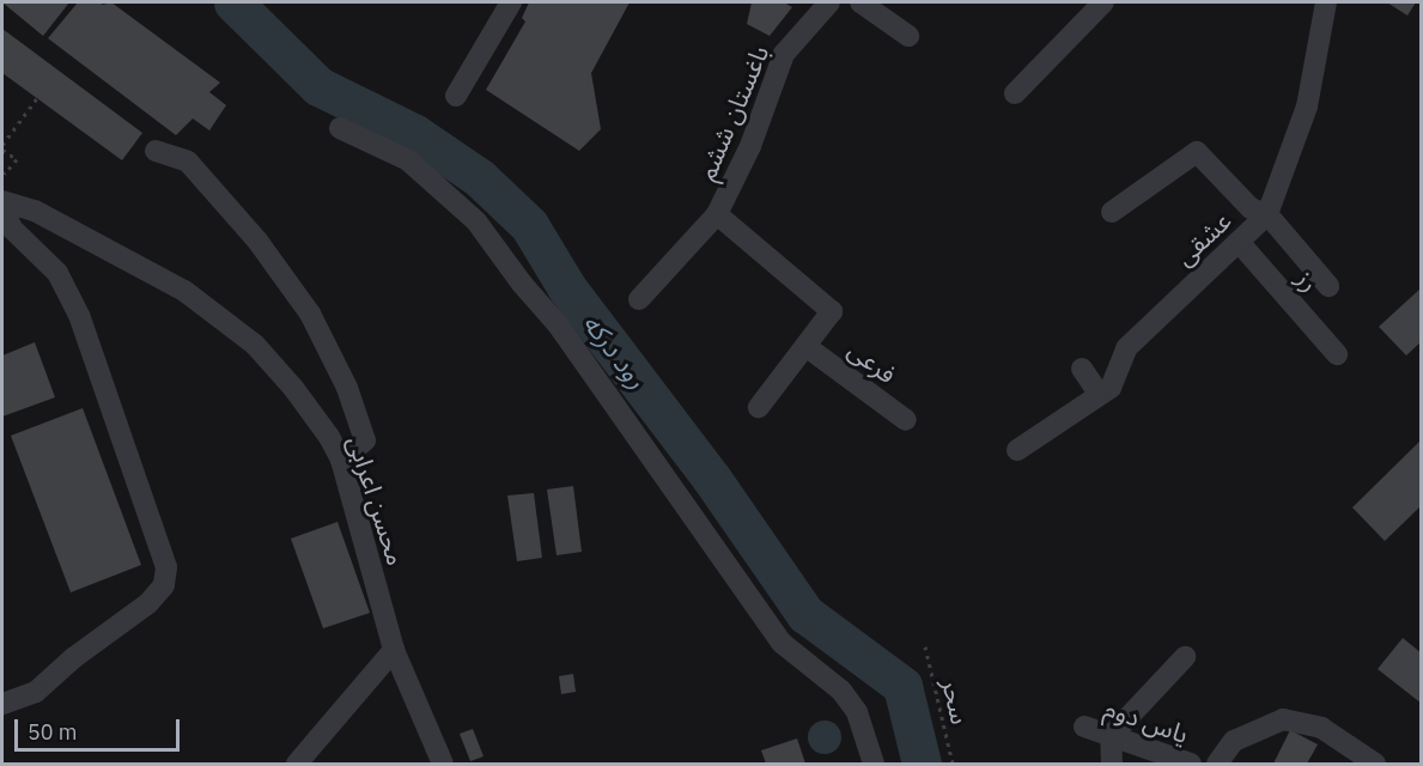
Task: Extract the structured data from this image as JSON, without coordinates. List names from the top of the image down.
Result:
{
  "streets": {
    "street": [
      "باغستان ششم",
      "عشقی",
      "رز",
      "فرعی",
      "محسن اعرابی",
      "یاس دوم"
    ],
    "path": ["سحر"]
  },
  "crossings": [
    ["باغستان ششم", "فرعی"],
    ["عشقی", "رز"]
  ],
  "water": ["رود درکه"],
  "scale_bar": "50 m"
}
